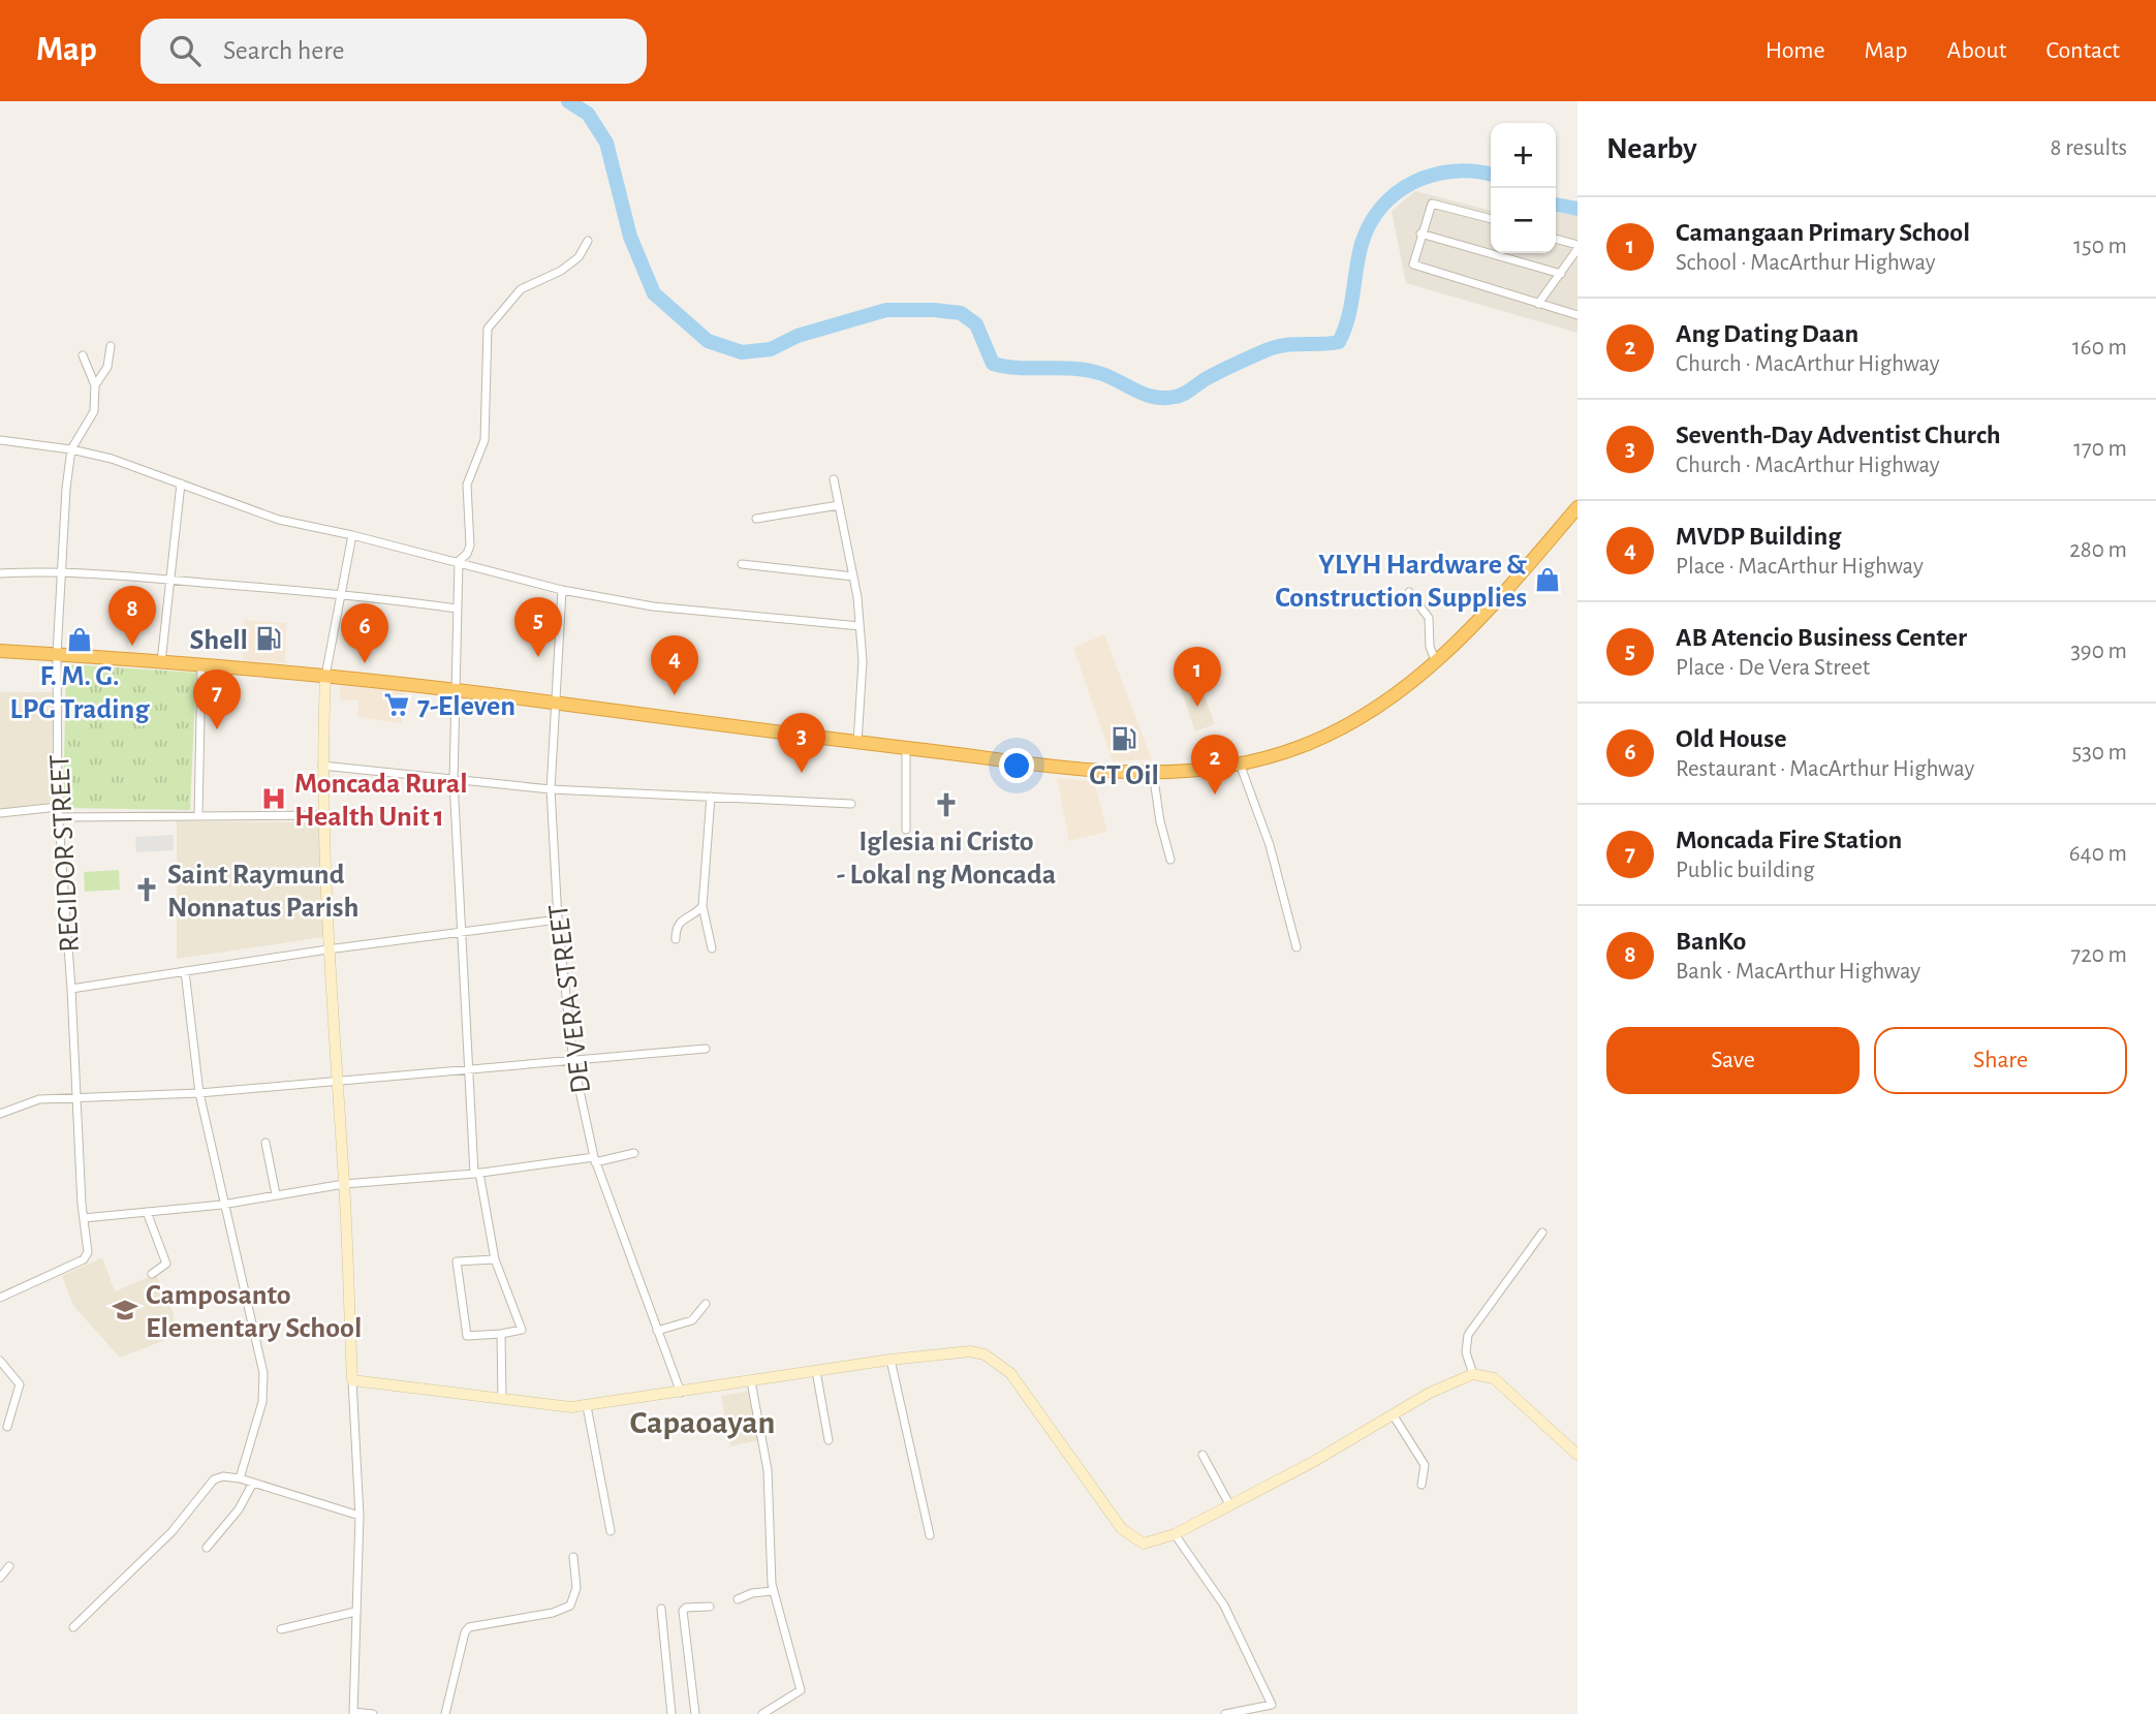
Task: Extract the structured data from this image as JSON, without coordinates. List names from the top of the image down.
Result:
{
  "streets": {
    "street": ["REGIDOR STREET", "DE VERA STREET"]
  },
  "districts": ["Capaoayan"],
  "places": {
    "shop": ["YLYH Hardware & Construction Supplies", "F. M. G. LPG Trading"],
    "fuel station": ["Shell", "GT Oil"],
    "supermarket": ["7-Eleven"],
    "hospital": ["Moncada Rural Health Unit 1"],
    "church": ["Iglesia ni Cristo - Lokal ng Moncada", "Saint Raymund Nonnatus Parish"],
    "school or university": ["Camposanto Elementary School"]
  },
  "page": {
    "header": "Map",
    "search": "Search here",
    "nav": [
      "Home",
      "Map",
      "About",
      "Contact"
    ],
    "heading": ["Nearby", "8 results"],
    "map_buttons": ["+", "−"],
    "list": [
      {
        "mark": "1",
        "name": "Camangaan Primary School",
        "note": "School · MacArthur Highway",
        "value": "150 m"
      },
      {
        "mark": "2",
        "name": "Ang Dating Daan",
        "note": "Church · MacArthur Highway",
        "value": "160 m"
      },
      {
        "mark": "3",
        "name": "Seventh-Day Adventist Church",
        "note": "Church · MacArthur Highway",
        "value": "170 m"
      },
      {
        "mark": "4",
        "name": "MVDP Building",
        "note": "Place · MacArthur Highway",
        "value": "280 m"
      },
      {
        "mark": "5",
        "name": "AB Atencio Business Center",
        "note": "Place · De Vera Street",
        "value": "390 m"
      },
      {
        "mark": "6",
        "name": "Old House",
        "note": "Restaurant · MacArthur Highway",
        "value": "530 m"
      },
      {
        "mark": "7",
        "name": "Moncada Fire Station",
        "note": "Public building",
        "value": "640 m"
      },
      {
        "mark": "8",
        "name": "BanKo",
        "note": "Bank · MacArthur Highway",
        "value": "720 m"
      }
    ],
    "pins": [
      "8",
      "5",
      "6",
      "4",
      "1",
      "7",
      "3",
      "2"
    ],
    "buttons": ["Save", "Share"]
  }
}
